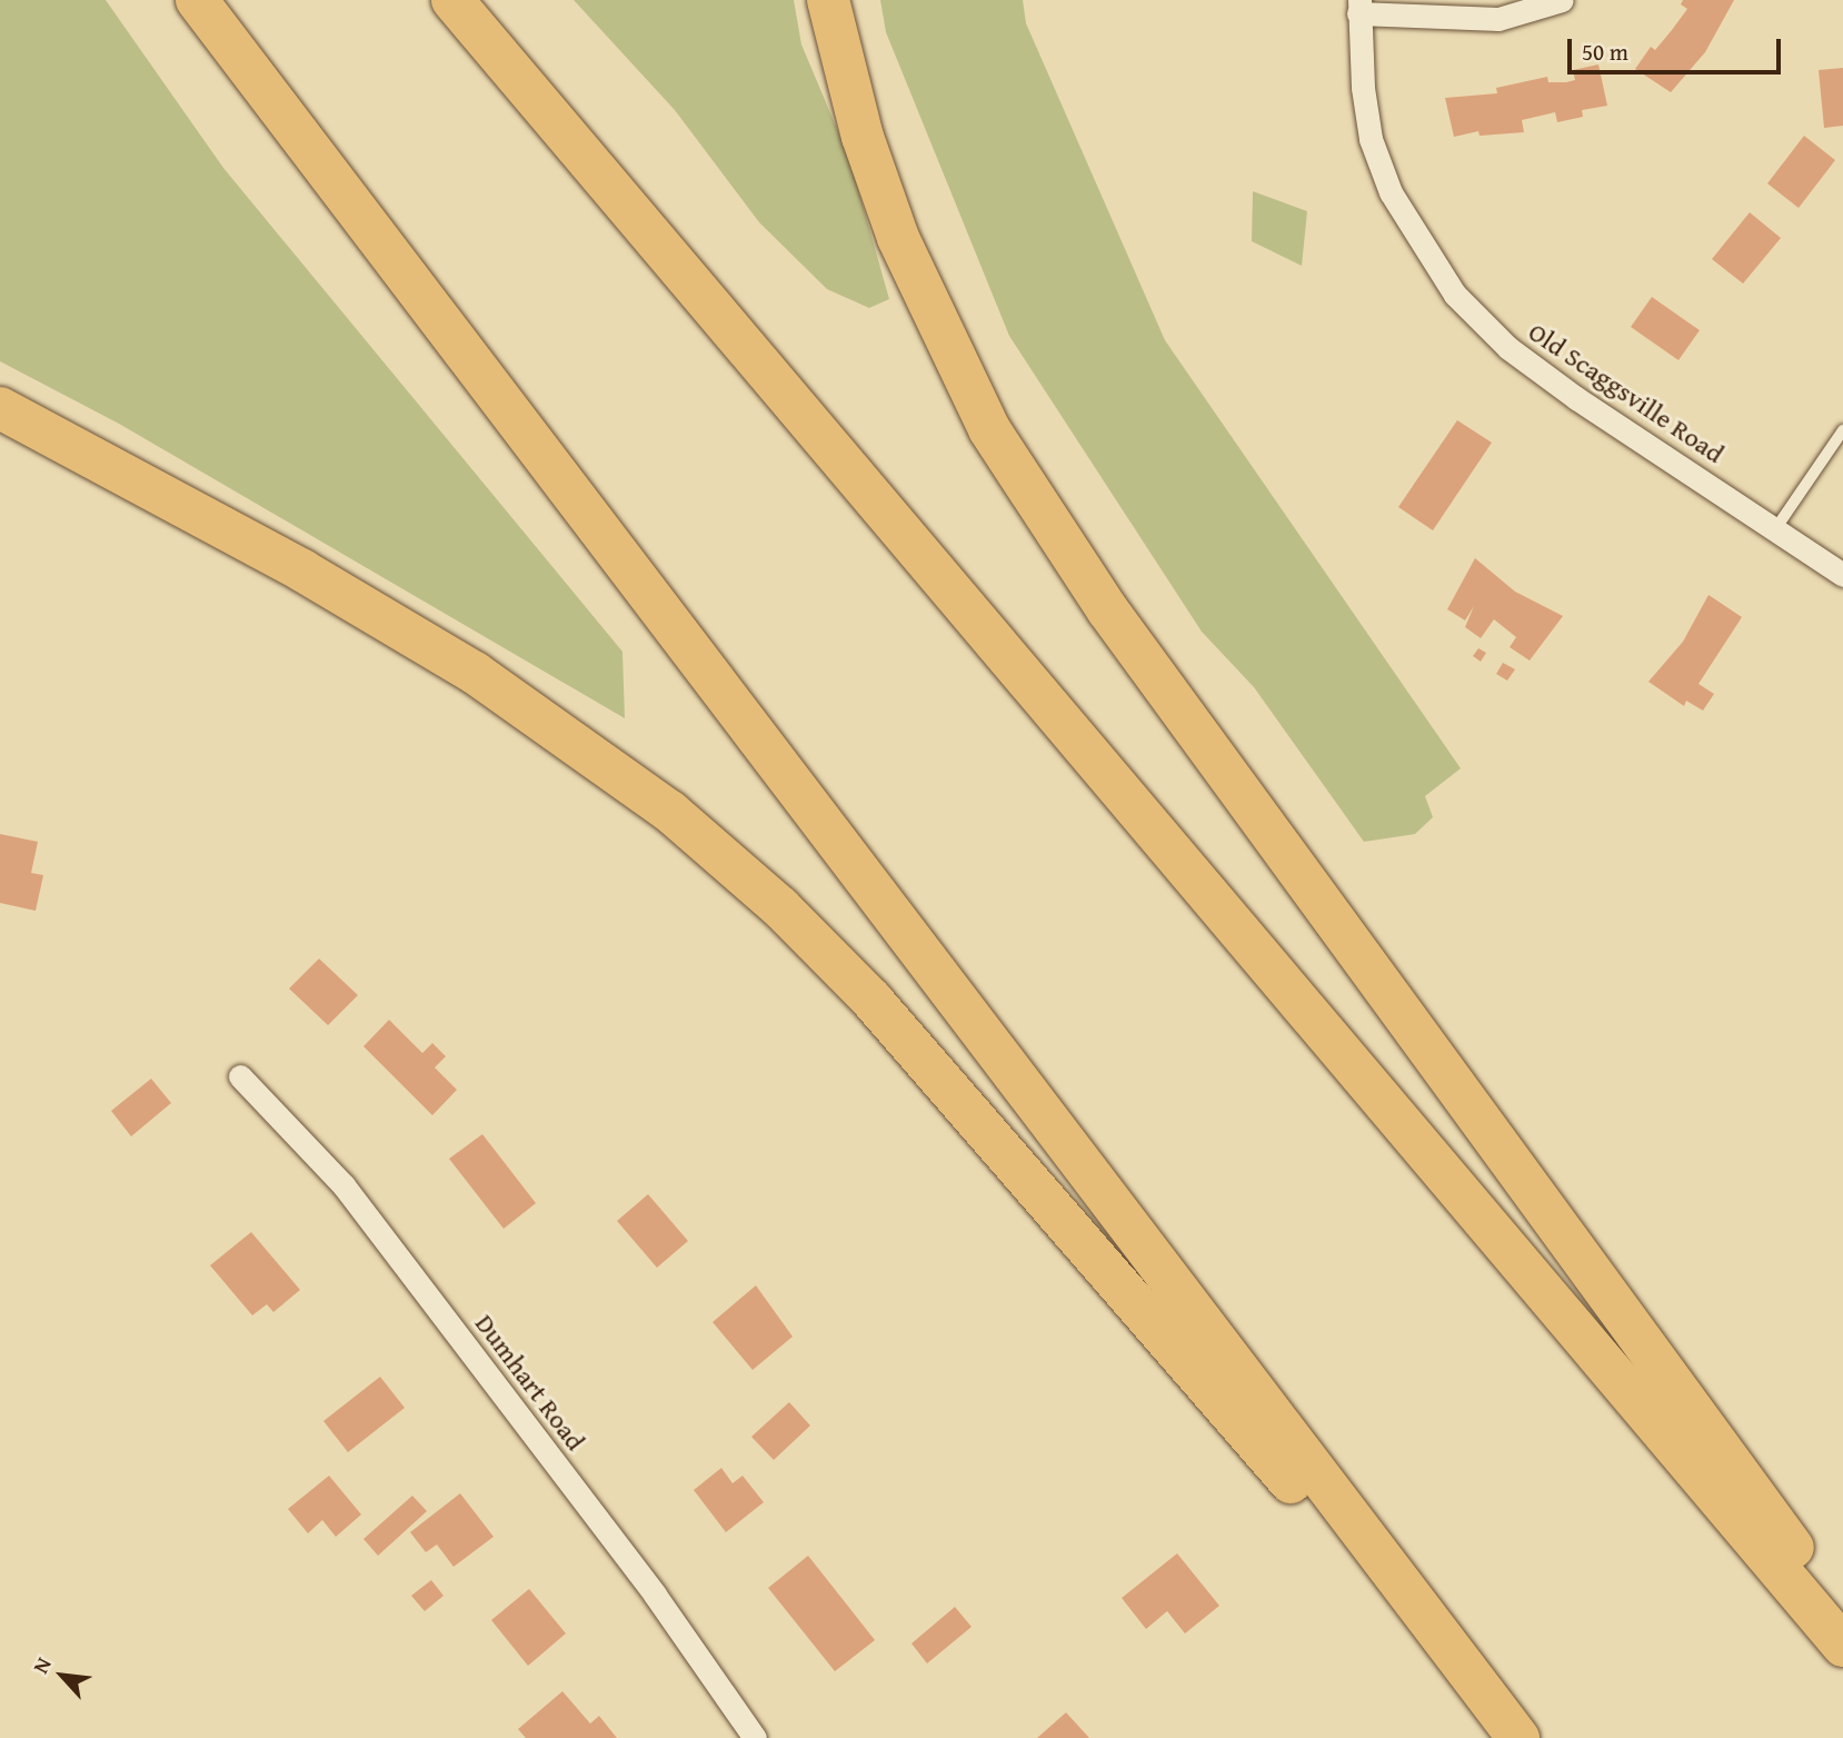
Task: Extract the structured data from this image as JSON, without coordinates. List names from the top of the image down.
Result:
{
  "streets": {
    "street": ["Old Scaggsville Road", "Dumhart Road"]
  },
  "scale_bar": "50 m",
  "north": "top left"
}
